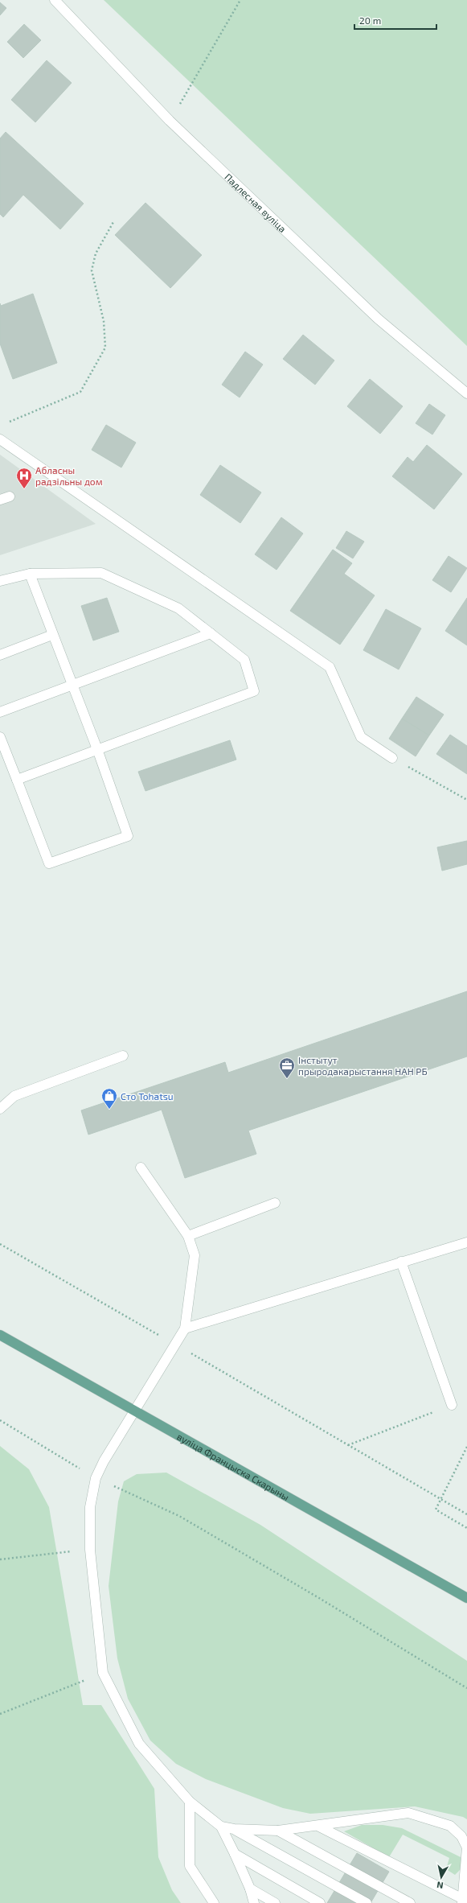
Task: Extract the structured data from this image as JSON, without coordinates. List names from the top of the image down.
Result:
{
  "streets": {
    "main road": ["вуліца Францыска Скарыны"],
    "street": ["Падлесная вуліца"]
  },
  "places": {
    "hospital": ["Абласны радзільны дом"],
    "office": ["Інстытут прыродакарыстання НАН РБ"],
    "shop": ["Сто Tohatsu"]
  },
  "scale_bar": "20 m",
  "north": "bottom"
}
